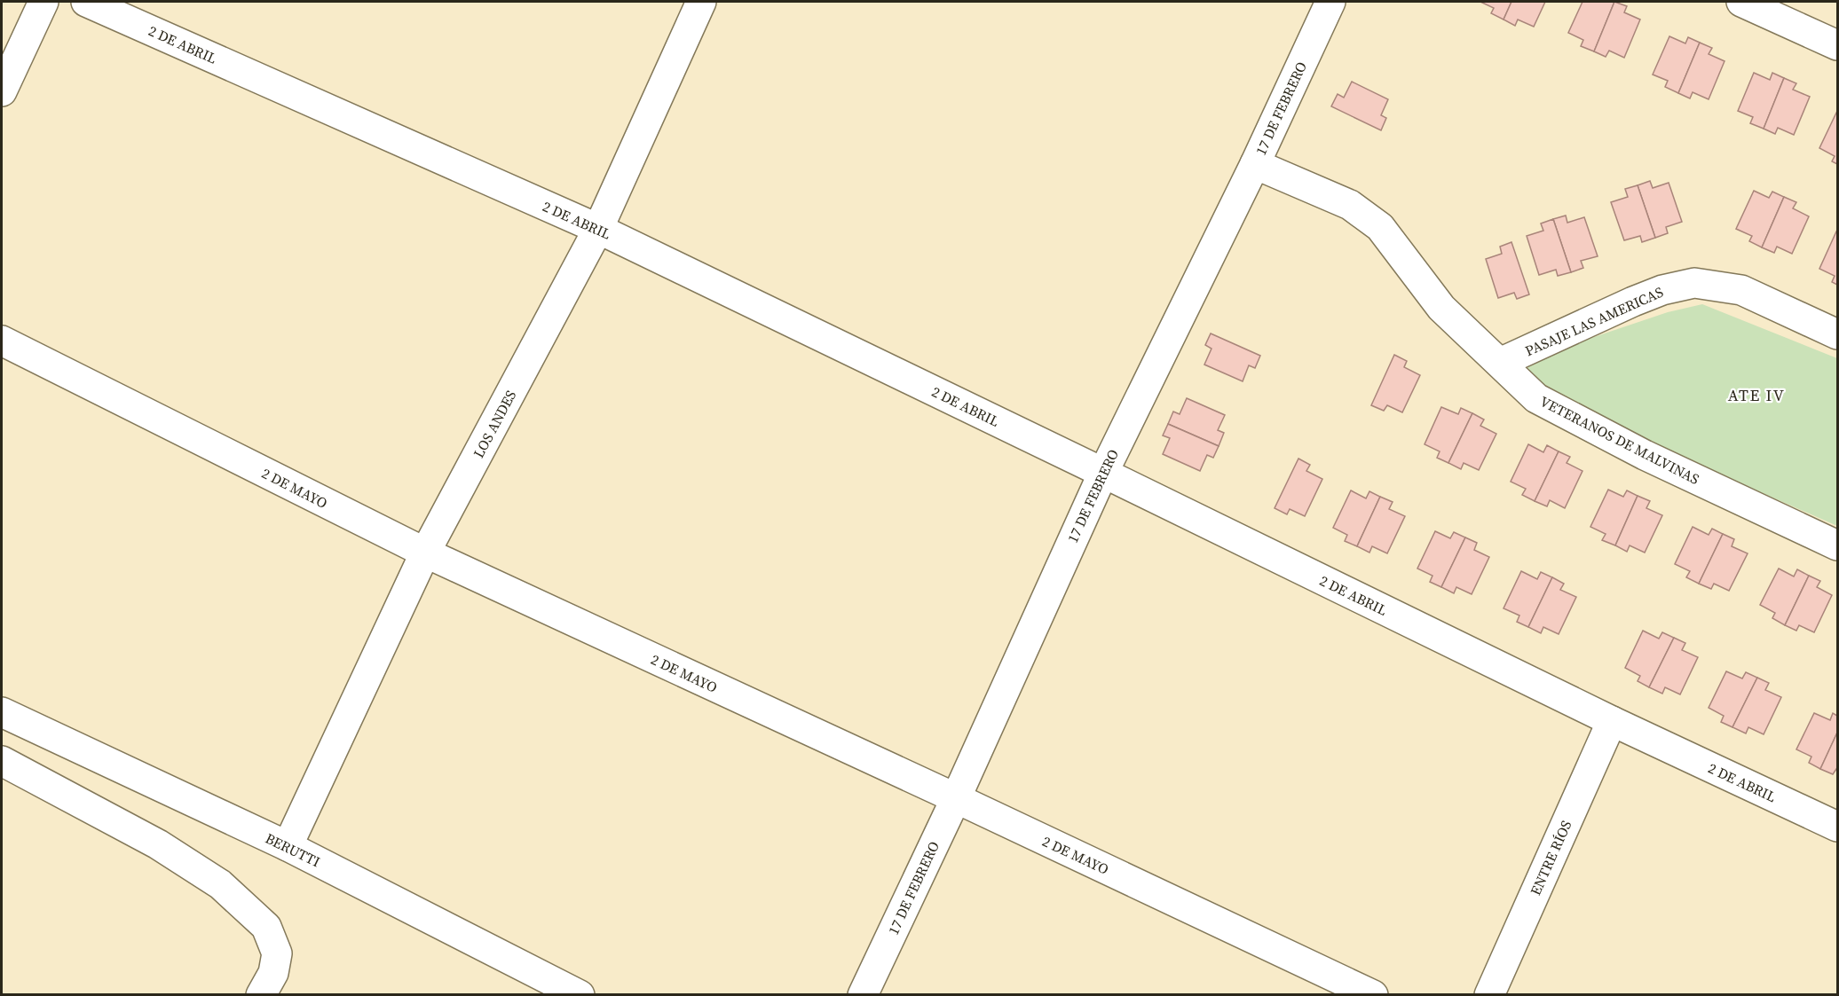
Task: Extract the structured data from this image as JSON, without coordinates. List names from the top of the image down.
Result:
{
  "streets": {
    "street": [
      "2 DE ABRIL",
      "17 DE FEBRERO",
      "PASAJE LAS AMERICAS",
      "LOS ANDES",
      "VETERANOS DE MALVINAS",
      "2 DE MAYO",
      "BERUTTI",
      "ENTRE RÍOS"
    ]
  },
  "crossings": [
    ["2 DE ABRIL", "17 DE FEBRERO"],
    ["2 DE ABRIL", "LOS ANDES"],
    ["2 DE ABRIL", "ENTRE RÍOS"],
    ["17 DE FEBRERO", "VETERANOS DE MALVINAS"],
    ["17 DE FEBRERO", "2 DE MAYO"],
    ["PASAJE LAS AMERICAS", "VETERANOS DE MALVINAS"],
    ["LOS ANDES", "2 DE MAYO"],
    ["LOS ANDES", "BERUTTI"]
  ],
  "districts": ["ATE IV"]
}
